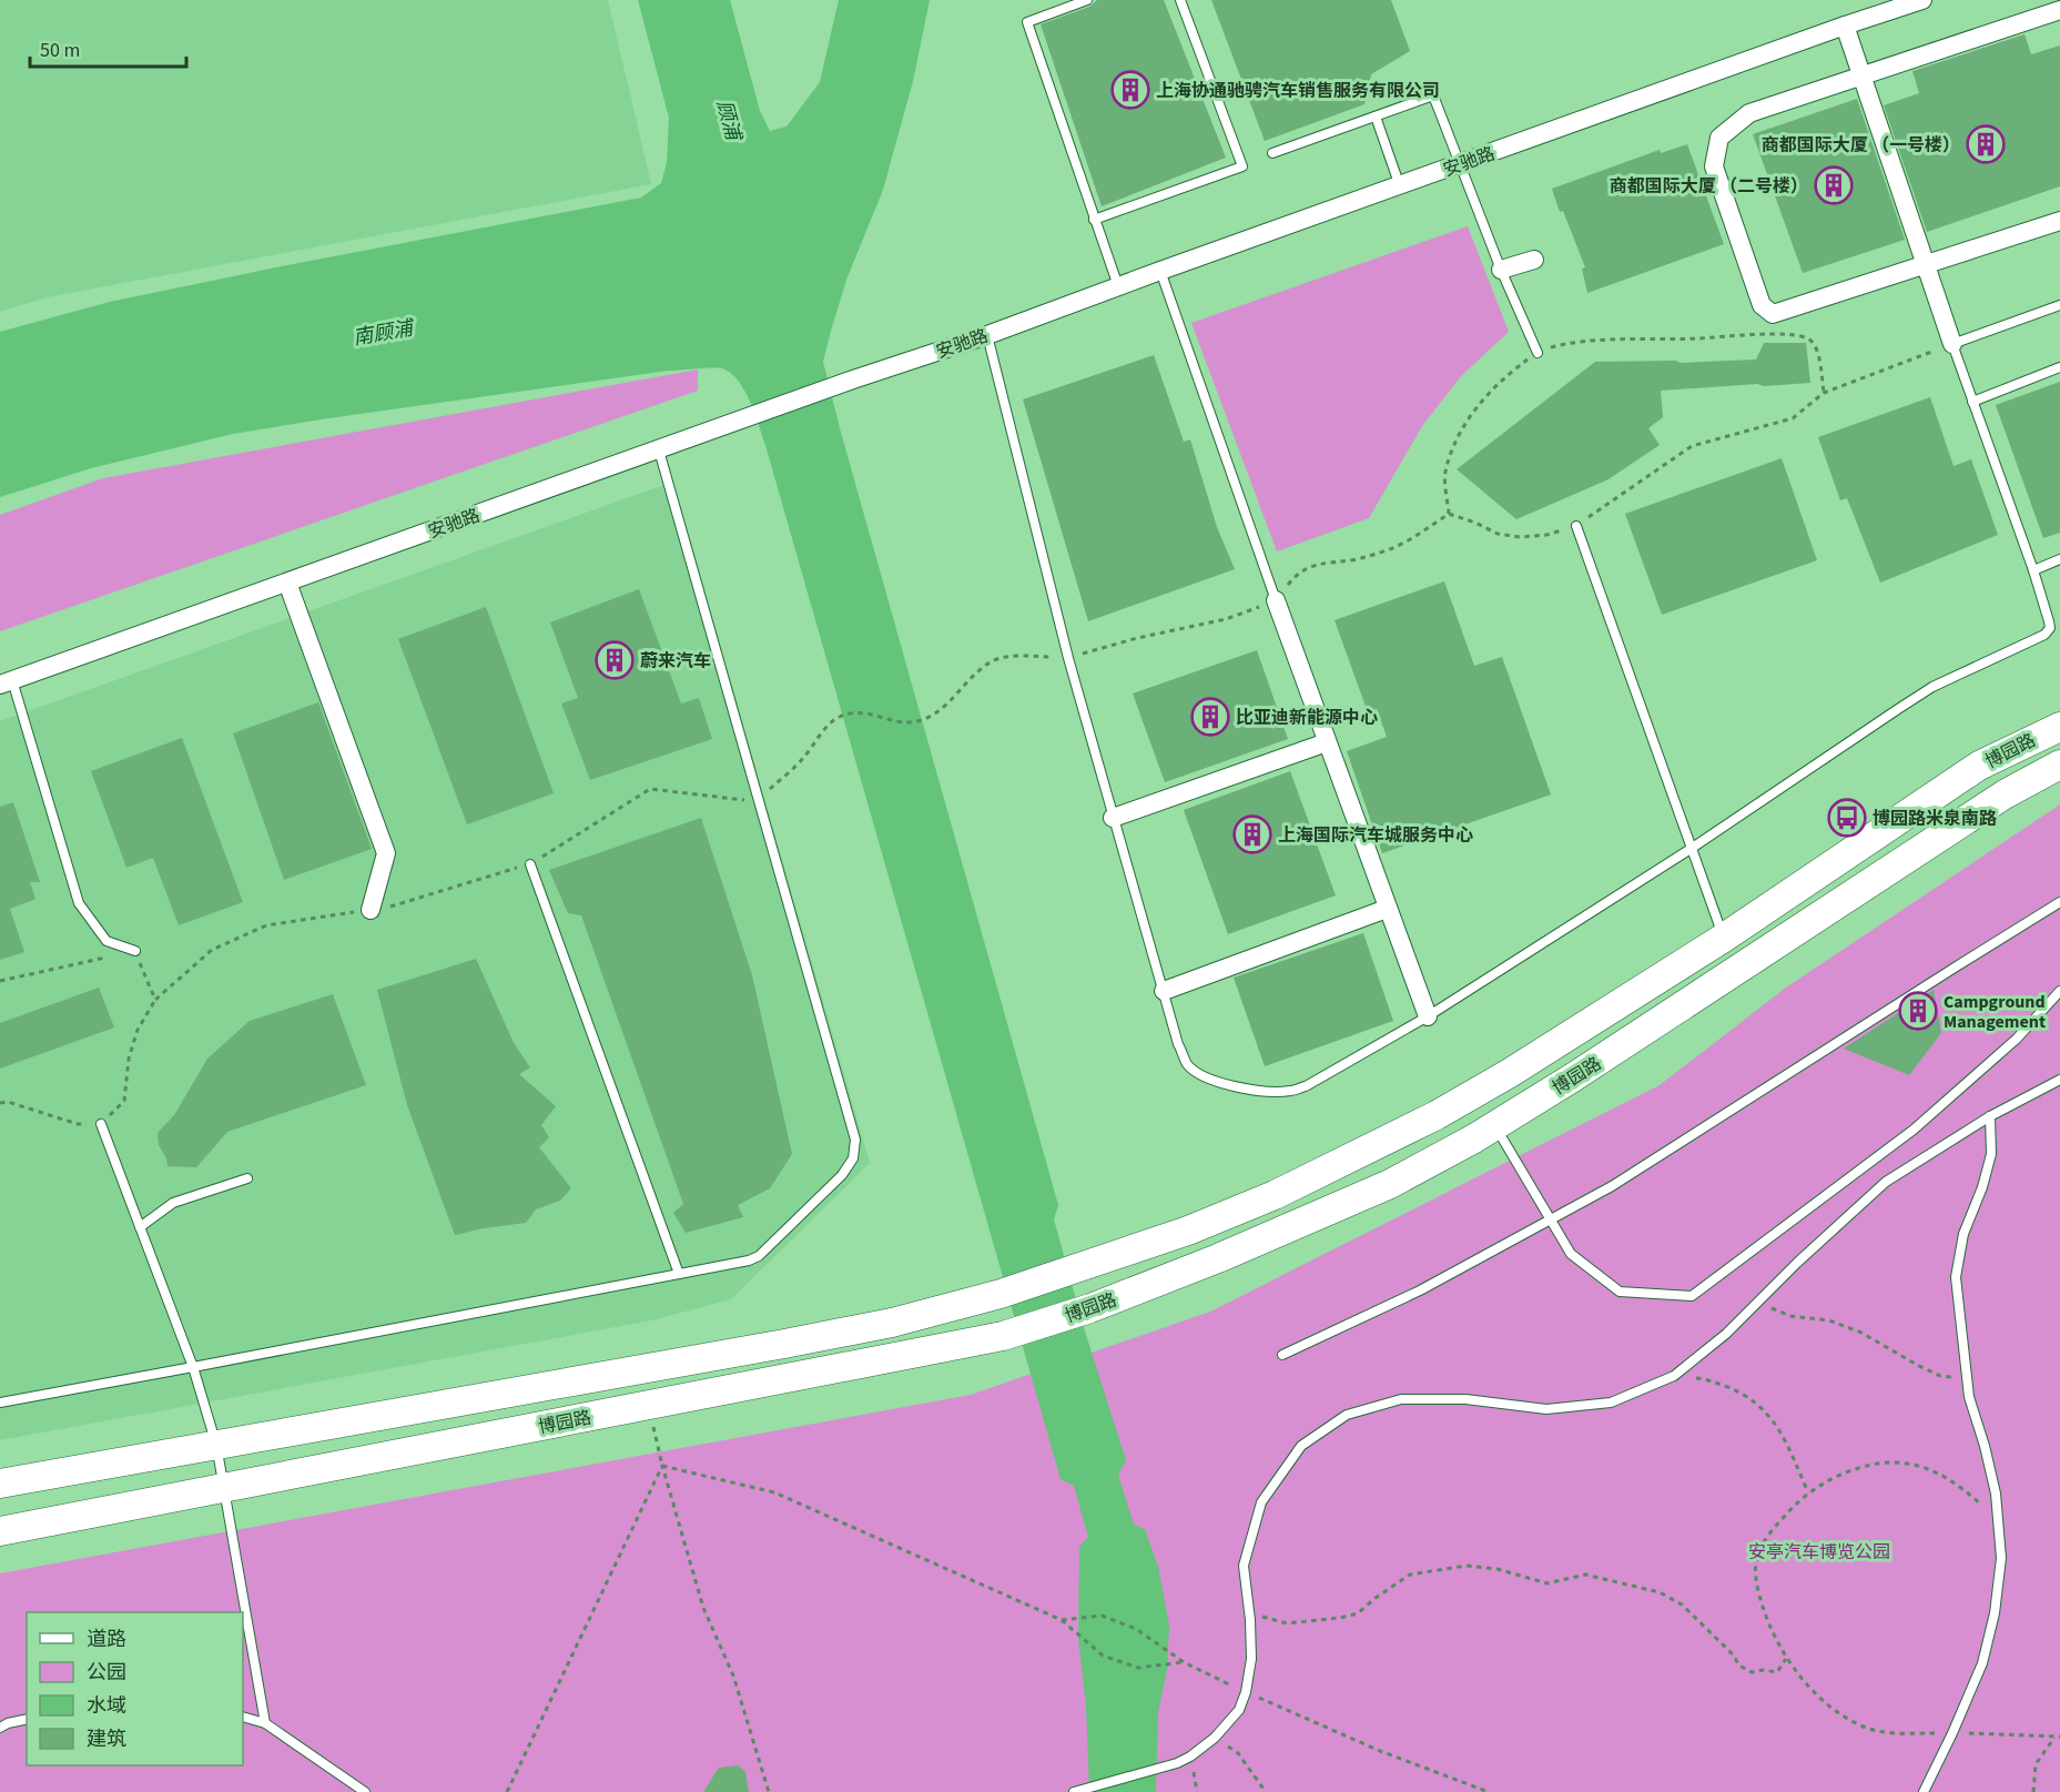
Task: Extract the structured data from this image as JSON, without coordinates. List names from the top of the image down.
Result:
{
  "streets": {
    "main road": ["博园路"],
    "street": ["安驰路"]
  },
  "water": ["顾浦", "南顾浦"],
  "parks": ["安亭汽车博览公园"],
  "places": {
    "building": [
      "上海协通驰骋汽车销售服务有限公司",
      "商都国际大厦 （一号楼）",
      "商都国际大厦 （二号楼）",
      "蔚来汽车",
      "比亚迪新能源中心",
      "上海国际汽车城服务中心",
      "Campground Management"
    ],
    "bus stop": ["博园路米泉南路"]
  },
  "legend": [
    "道路",
    "公园",
    "水域",
    "建筑"
  ],
  "scale_bar": "50 m"
}
